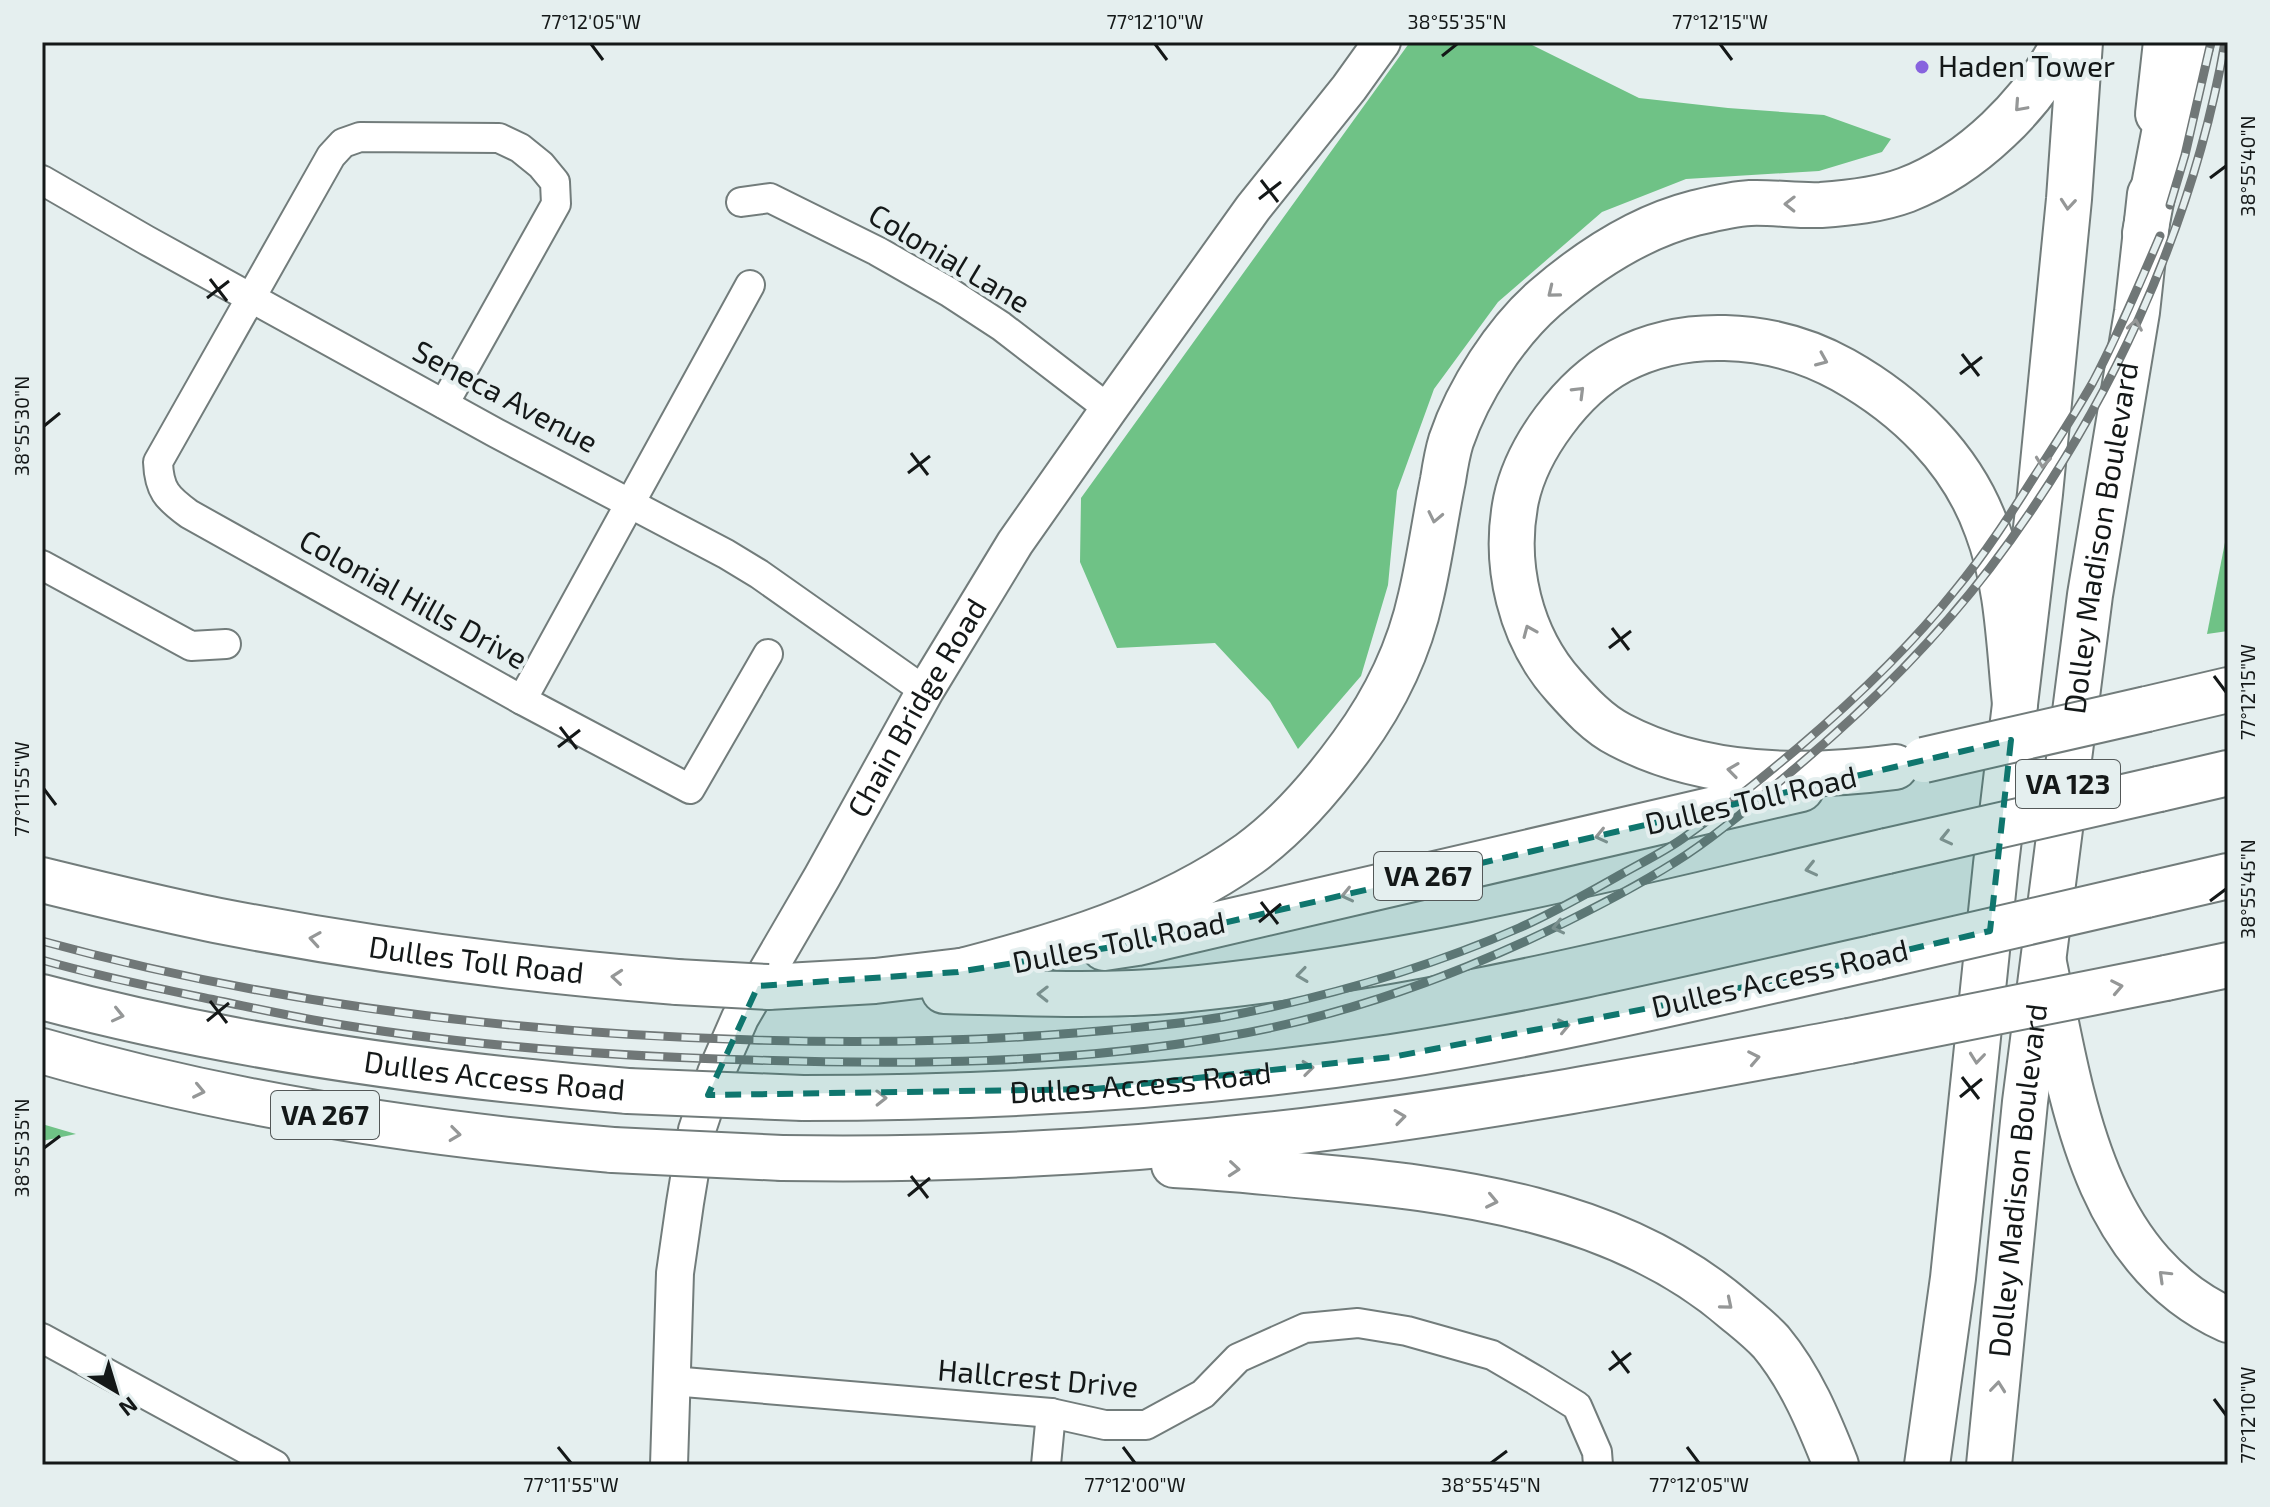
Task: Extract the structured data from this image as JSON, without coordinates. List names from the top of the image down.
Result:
{
  "streets": {
    "main road": [
      "Dolley Madison Boulevard",
      "VA 123",
      "Dulles Toll Road",
      "VA 267",
      "Dulles Access Road"
    ],
    "street": [
      "Colonial Lane",
      "Seneca Avenue",
      "Colonial Hills Drive",
      "Chain Bridge Road",
      "Hallcrest Drive"
    ]
  },
  "crossings": [
    ["Colonial Lane", "Chain Bridge Road"],
    ["Seneca Avenue", "Colonial Hills Drive"],
    ["Seneca Avenue", "Chain Bridge Road"],
    ["Chain Bridge Road", "Hallcrest Drive"]
  ],
  "places": ["Haden Tower"],
  "north": "bottom right",
  "coordinates": [
    "77°12'05\"W",
    "77°12'10\"W",
    "38°55'35\"N",
    "77°12'15\"W",
    "38°55'40\"N",
    "38°55'30\"N",
    "77°11'55\"W",
    "38°55'45\"N",
    "77°12'00\"W"
  ]
}
